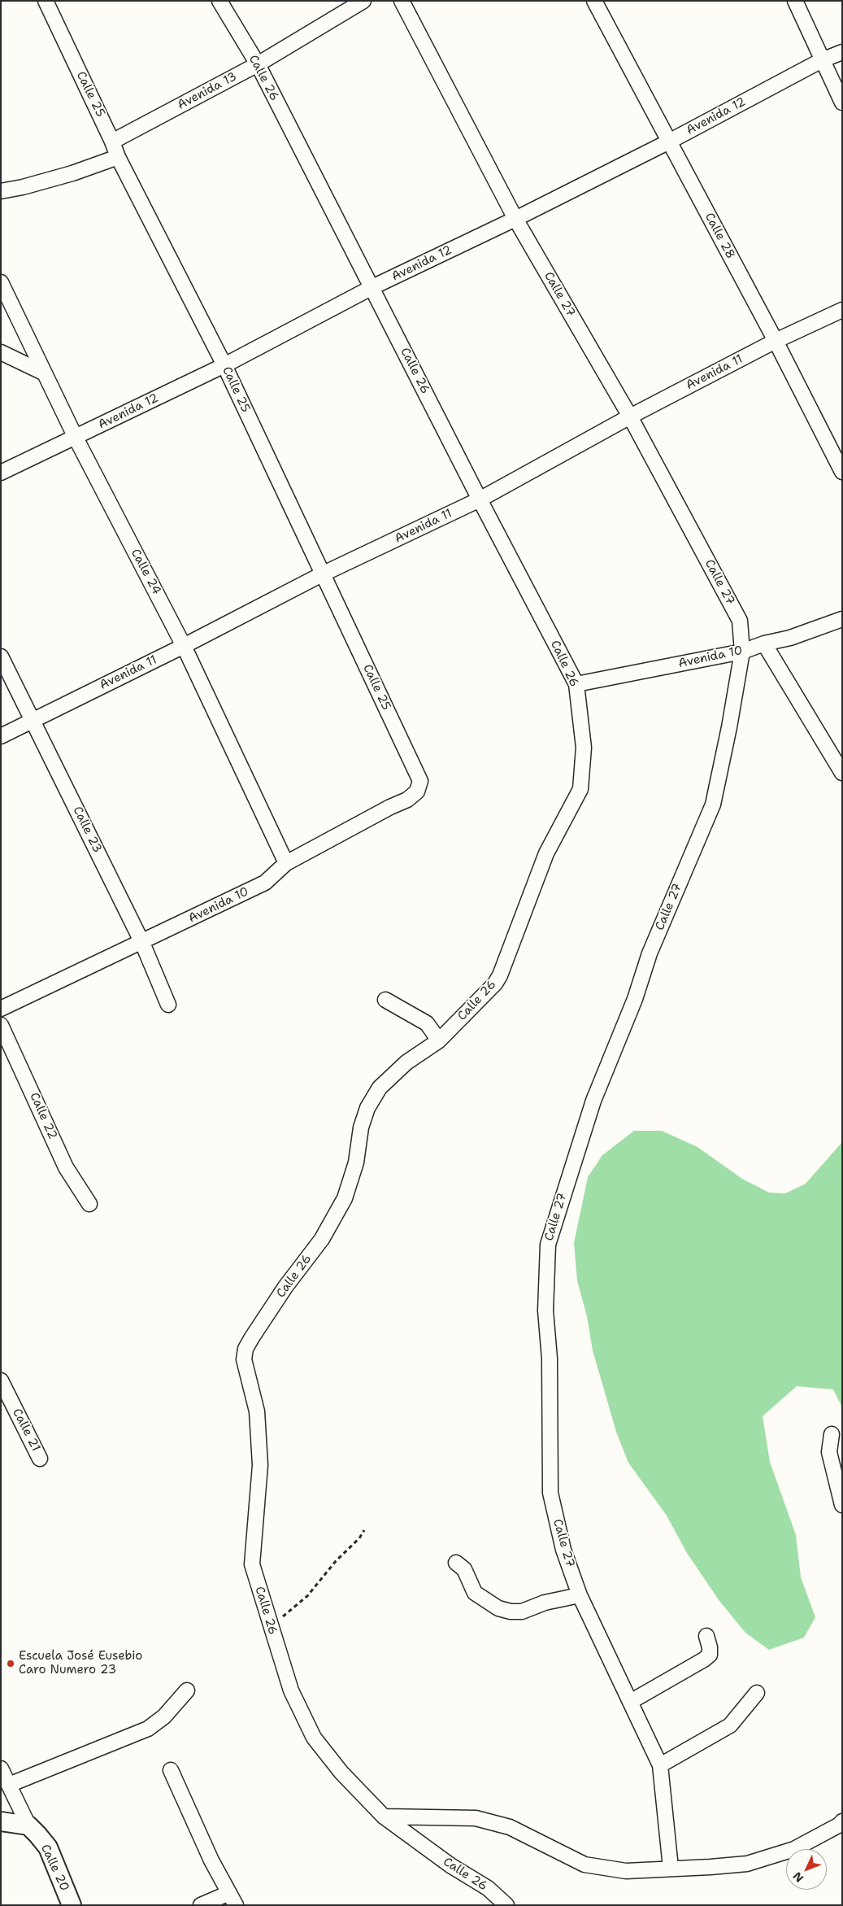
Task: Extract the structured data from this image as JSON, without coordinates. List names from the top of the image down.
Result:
{
  "streets": {
    "street": [
      "Calle 26",
      "Avenida 13",
      "Calle 25",
      "Avenida 12",
      "Calle 28",
      "Calle 27",
      "Avenida 11",
      "Calle 24",
      "Avenida 10",
      "Calle 23",
      "Calle 22",
      "Calle 21",
      "Calle 20"
    ]
  },
  "crossings": [
    ["Calle 26", "Avenida 13"],
    ["Calle 26", "Avenida 12"],
    ["Calle 26", "Avenida 11"],
    ["Calle 26", "Avenida 10"],
    ["Avenida 13", "Calle 25"],
    ["Calle 25", "Avenida 12"],
    ["Calle 25", "Avenida 11"],
    ["Calle 25", "Avenida 10"],
    ["Avenida 12", "Calle 28"],
    ["Avenida 12", "Calle 27"],
    ["Avenida 12", "Calle 24"],
    ["Calle 28", "Avenida 11"],
    ["Calle 27", "Avenida 11"],
    ["Calle 27", "Avenida 10"],
    ["Avenida 11", "Calle 24"],
    ["Avenida 11", "Calle 23"],
    ["Calle 24", "Avenida 10"],
    ["Avenida 10", "Calle 23"]
  ],
  "places": ["Escuela José Eusebio Caro Numero 23"],
  "north": "bottom left"
}
